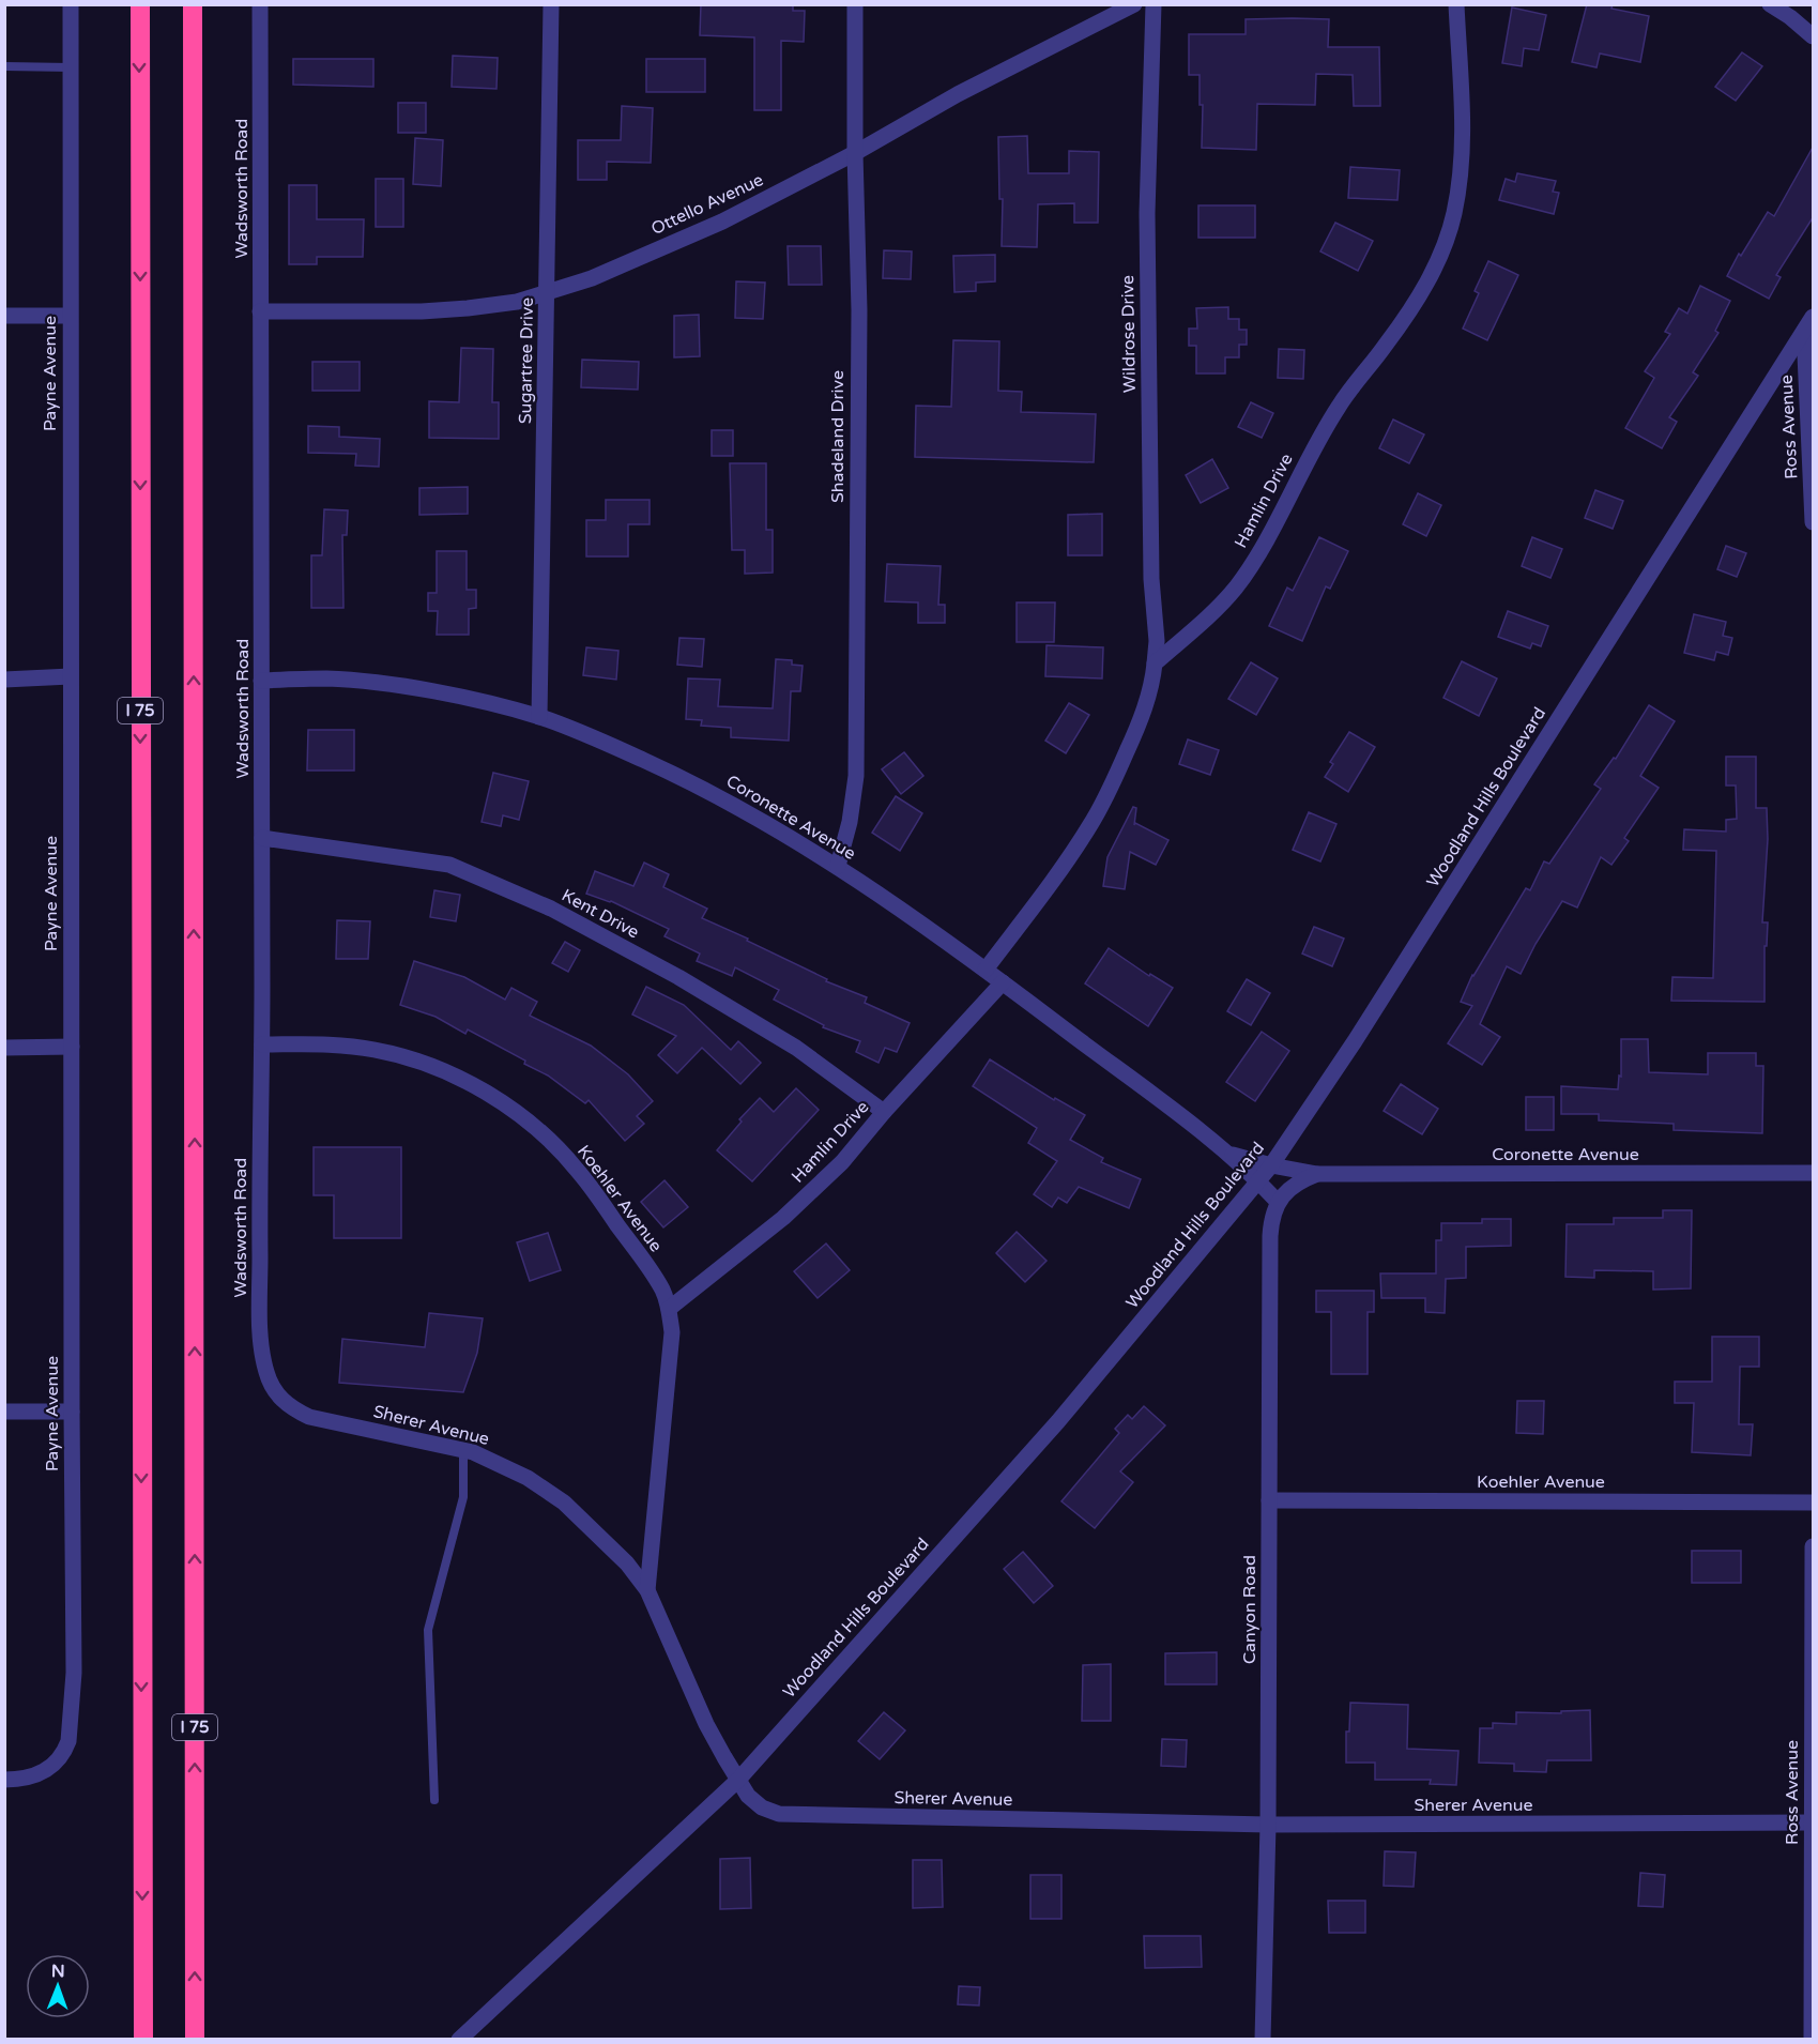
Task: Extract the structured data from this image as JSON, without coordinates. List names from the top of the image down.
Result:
{
  "streets": {
    "highway": ["I 75"],
    "street": [
      "Wadsworth Road",
      "Ottello Avenue",
      "Wildrose Drive",
      "Sugartree Drive",
      "Payne Avenue",
      "Ross Avenue",
      "Shadeland Drive",
      "Hamlin Drive",
      "Woodland Hills Boulevard",
      "Coronette Avenue",
      "Kent Drive",
      "Koehler Avenue",
      "Sherer Avenue",
      "Canyon Road"
    ]
  },
  "crossings": [
    ["Wadsworth Road", "Ottello Avenue"],
    ["Wadsworth Road", "Coronette Avenue"],
    ["Wadsworth Road", "Kent Drive"],
    ["Wadsworth Road", "Koehler Avenue"],
    ["Wadsworth Road", "Sherer Avenue"],
    ["Ottello Avenue", "Sugartree Drive"],
    ["Ottello Avenue", "Shadeland Drive"],
    ["Wildrose Drive", "Hamlin Drive"],
    ["Sugartree Drive", "Coronette Avenue"],
    ["Ross Avenue", "Woodland Hills Boulevard"],
    ["Ross Avenue", "Sherer Avenue"],
    ["Shadeland Drive", "Coronette Avenue"],
    ["Hamlin Drive", "Coronette Avenue"],
    ["Hamlin Drive", "Kent Drive"],
    ["Hamlin Drive", "Koehler Avenue"],
    ["Woodland Hills Boulevard", "Coronette Avenue"],
    ["Woodland Hills Boulevard", "Sherer Avenue"],
    ["Coronette Avenue", "Canyon Road"],
    ["Koehler Avenue", "Sherer Avenue"],
    ["Koehler Avenue", "Canyon Road"],
    ["Sherer Avenue", "Canyon Road"]
  ],
  "north": "top"
}
